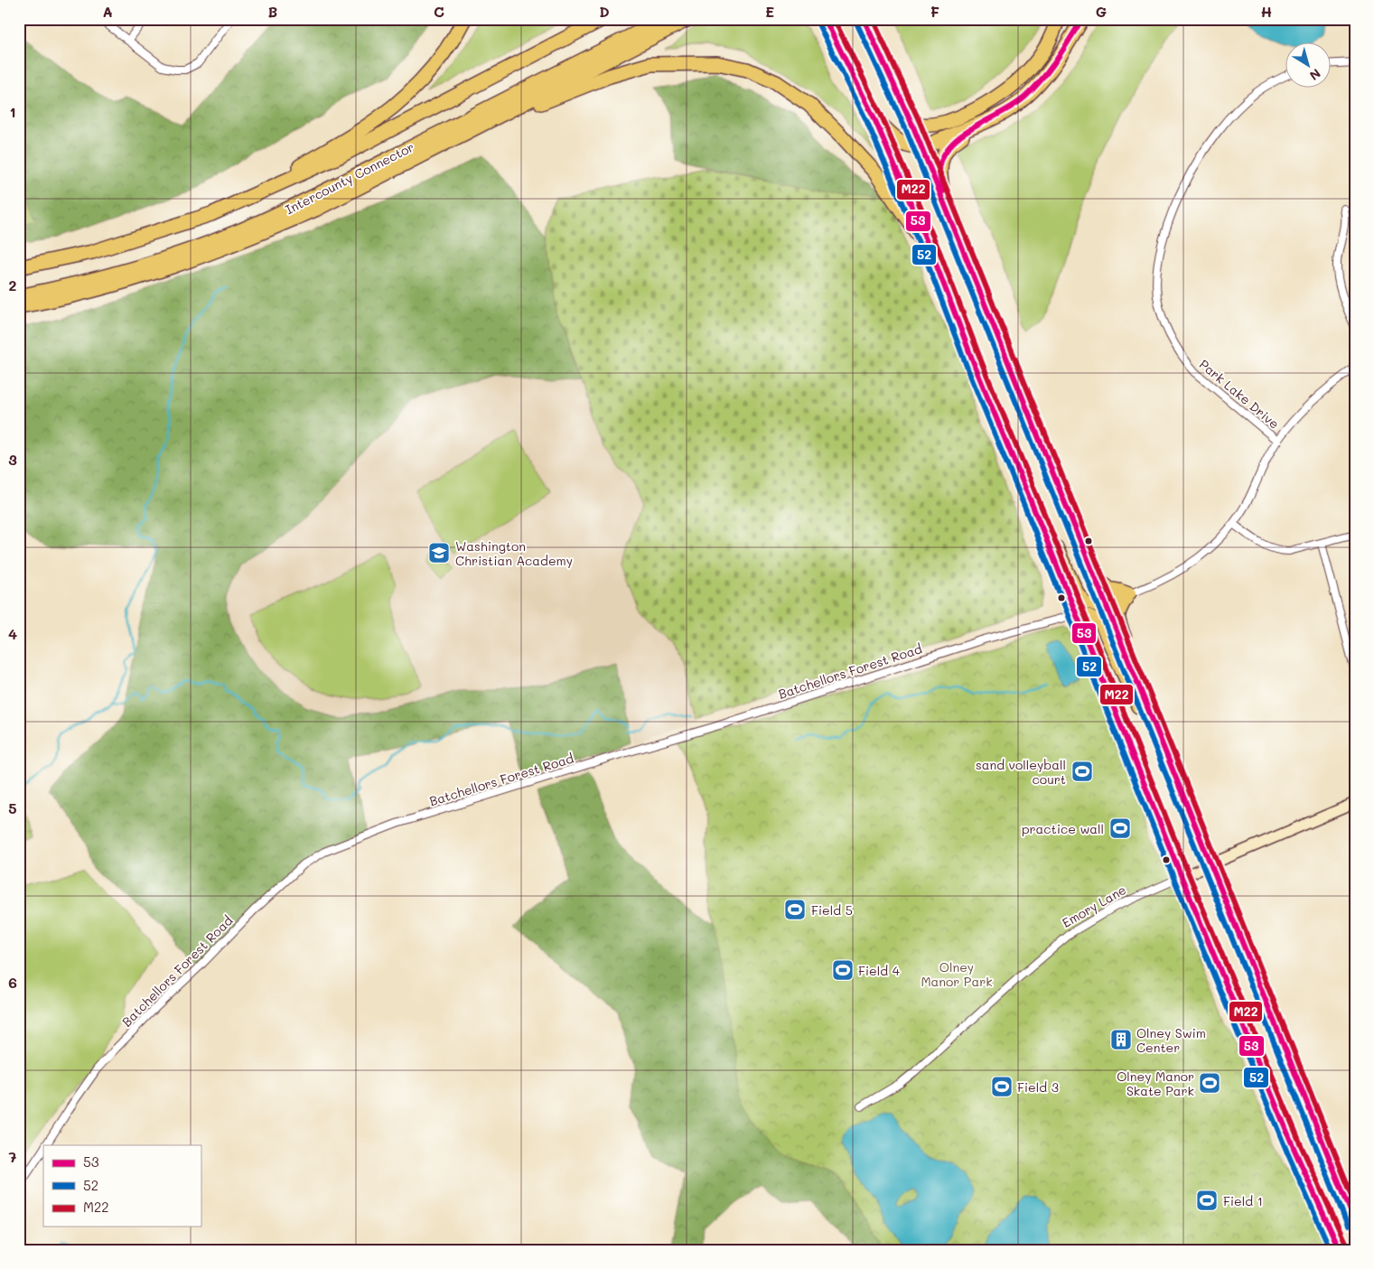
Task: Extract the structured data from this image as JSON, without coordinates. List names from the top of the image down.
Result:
{
  "streets": {
    "highway": ["Intercounty Connector"],
    "street": ["Park Lake Drive", "Batchellors Forest Road", "Emory Lane"]
  },
  "parks": ["Olney Manor Park"],
  "places": {
    "school or university": ["Washington Christian Academy"],
    "sports": [
      "sand volleyball court",
      "practice wall",
      "Field 5",
      "Field 4",
      "Olney Manor Skate Park",
      "Field 3",
      "Field 1"
    ],
    "building": ["Olney Swim Center"]
  },
  "lines": ["transit line 53", "transit line M22", "transit line 52"],
  "legend": ["53", "52", "M22"],
  "north": "bottom right",
  "grid": {
    "columns": [
      "A",
      "B",
      "C",
      "D",
      "E",
      "F",
      "G",
      "H"
    ],
    "rows": [
      "1",
      "2",
      "3",
      "4",
      "5",
      "6",
      "7"
    ]
  }
}
